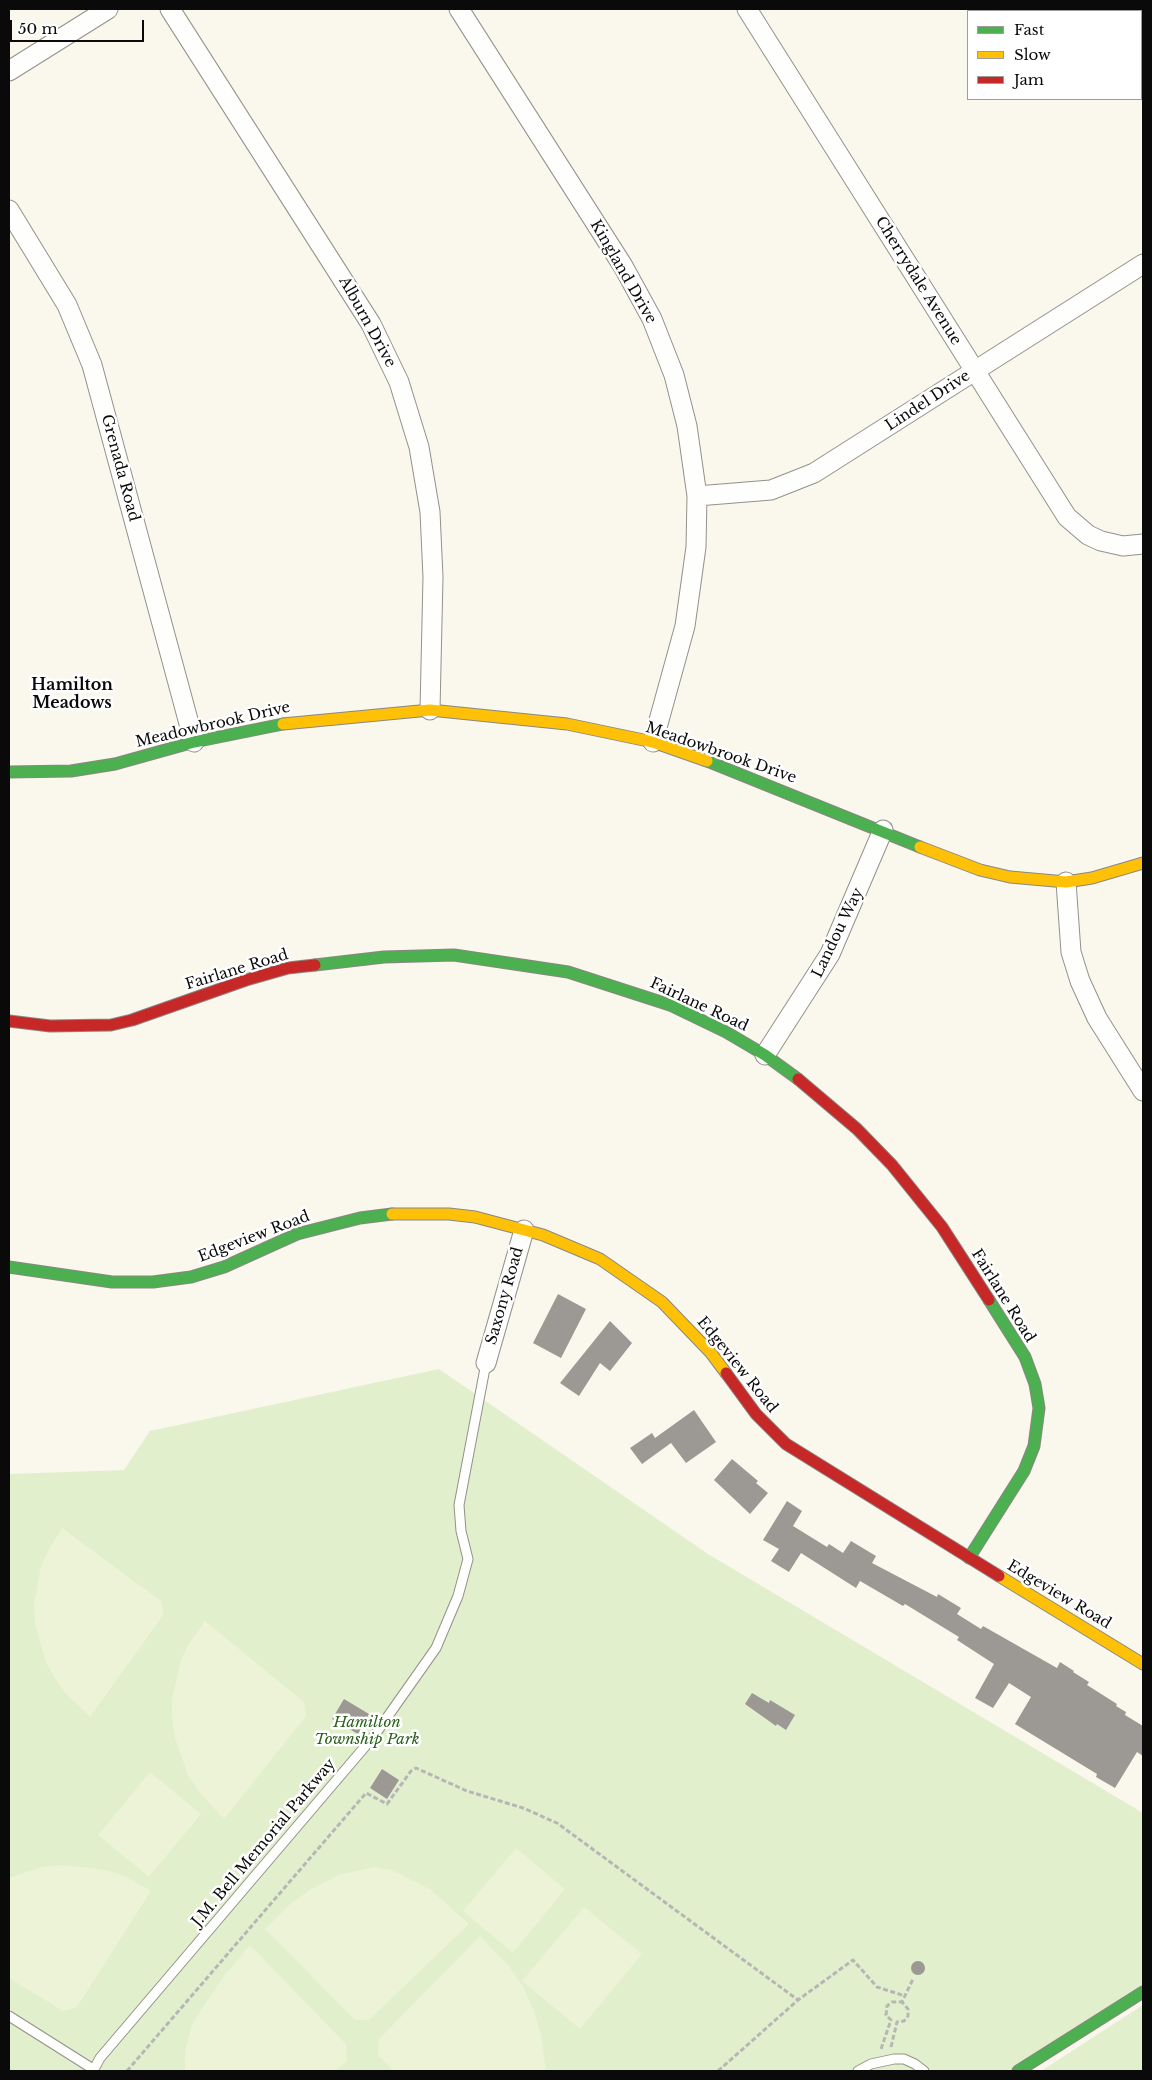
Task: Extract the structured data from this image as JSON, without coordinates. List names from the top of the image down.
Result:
{
  "streets": {
    "street": [
      "Kingland Drive",
      "Cherrydale Avenue",
      "Alburn Drive",
      "Lindel Drive",
      "Grenada Road",
      "Meadowbrook Drive",
      "Landou Way",
      "Fairlane Road",
      "Edgeview Road",
      "Saxony Road"
    ],
    "lane": ["J.M. Bell Memorial Parkway"]
  },
  "crossings": [
    ["Kingland Drive", "Lindel Drive"],
    ["Kingland Drive", "Meadowbrook Drive"],
    ["Cherrydale Avenue", "Lindel Drive"],
    ["Alburn Drive", "Meadowbrook Drive"],
    ["Grenada Road", "Meadowbrook Drive"],
    ["Meadowbrook Drive", "Landou Way"],
    ["Landou Way", "Fairlane Road"],
    ["Fairlane Road", "Edgeview Road"],
    ["Edgeview Road", "Saxony Road"],
    ["Saxony Road", "J.M. Bell Memorial Parkway"]
  ],
  "districts": ["Hamilton Meadows"],
  "parks": ["Hamilton Township Park"],
  "legend": ["Fast", "Slow", "Jam"],
  "scale_bar": "50 m"
}
